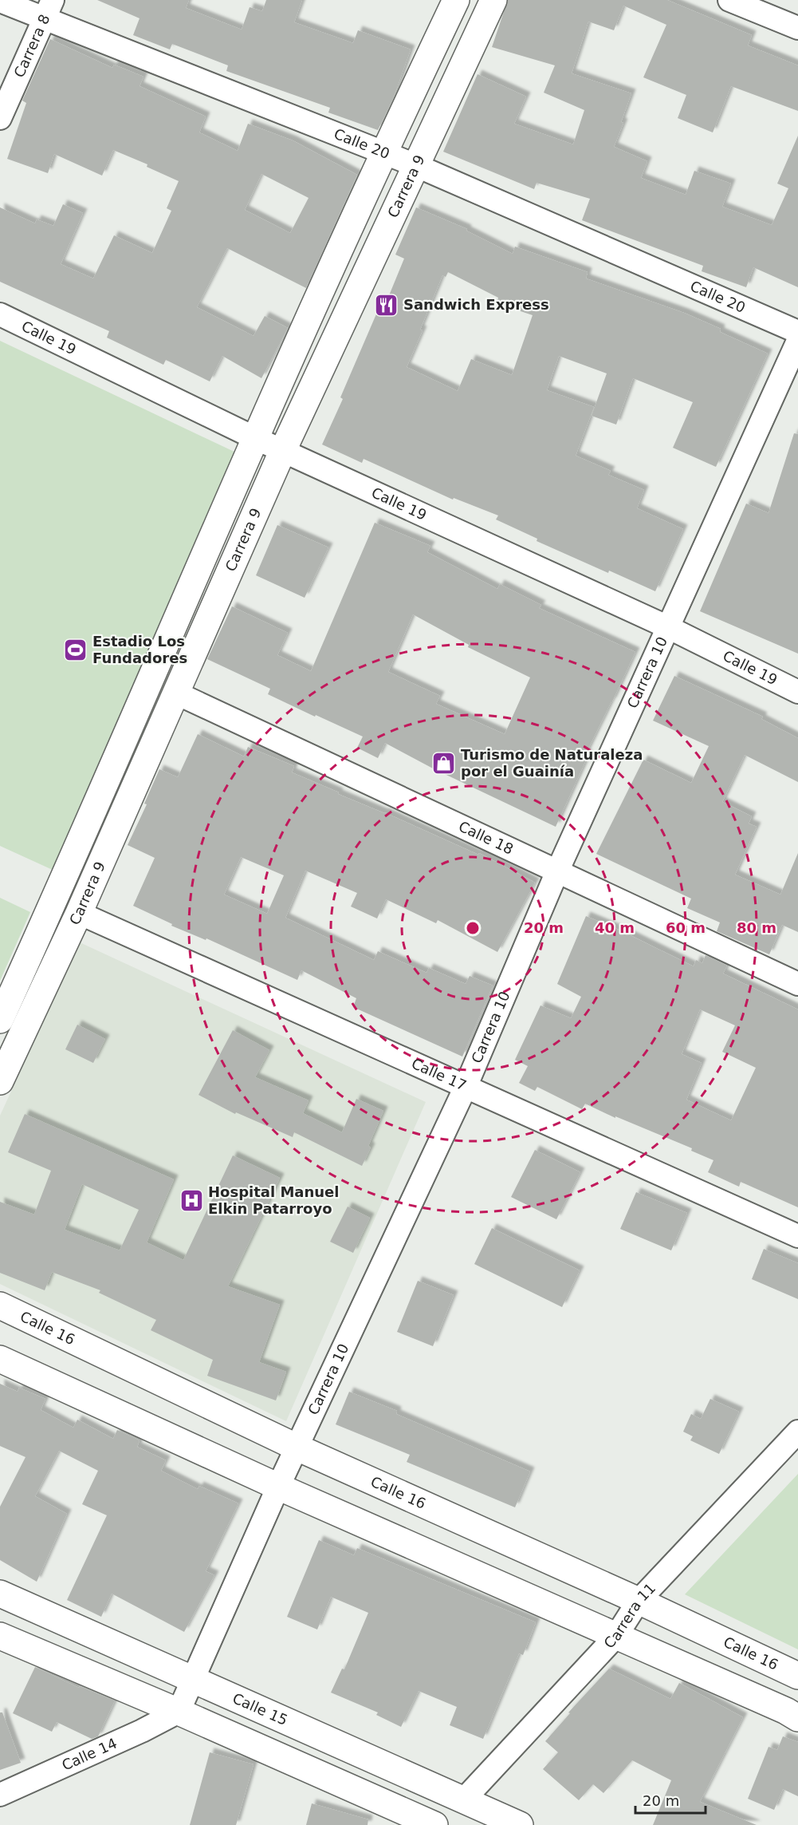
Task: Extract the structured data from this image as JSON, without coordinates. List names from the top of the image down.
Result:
{
  "streets": {
    "street": [
      "Carrera 8",
      "Calle 20",
      "Carrera 9",
      "Calle 19",
      "Carrera 10",
      "Calle 18",
      "Calle 17",
      "Calle 16",
      "Carrera 11",
      "Calle 15",
      "Calle 14"
    ]
  },
  "crossings": [
    ["Carrera 8", "Calle 20"],
    ["Calle 20", "Carrera 9"],
    ["Carrera 9", "Calle 19"],
    ["Carrera 9", "Calle 18"],
    ["Carrera 9", "Calle 17"],
    ["Calle 19", "Carrera 10"],
    ["Carrera 10", "Calle 18"],
    ["Carrera 10", "Calle 17"],
    ["Carrera 10", "Calle 16"],
    ["Carrera 10", "Calle 15"],
    ["Carrera 10", "Calle 14"],
    ["Calle 16", "Carrera 11"],
    ["Carrera 11", "Calle 15"]
  ],
  "places": {
    "restaurant": ["Sandwich Express"],
    "sports": ["Estadio Los Fundadores"],
    "shop": ["Turismo de Naturaleza por el Guainía"],
    "hospital": ["Hospital Manuel Elkin Patarroyo"]
  },
  "scale_bar": "20 m",
  "rings": [
    "20 m",
    "40 m",
    "60 m",
    "80 m"
  ]
}
